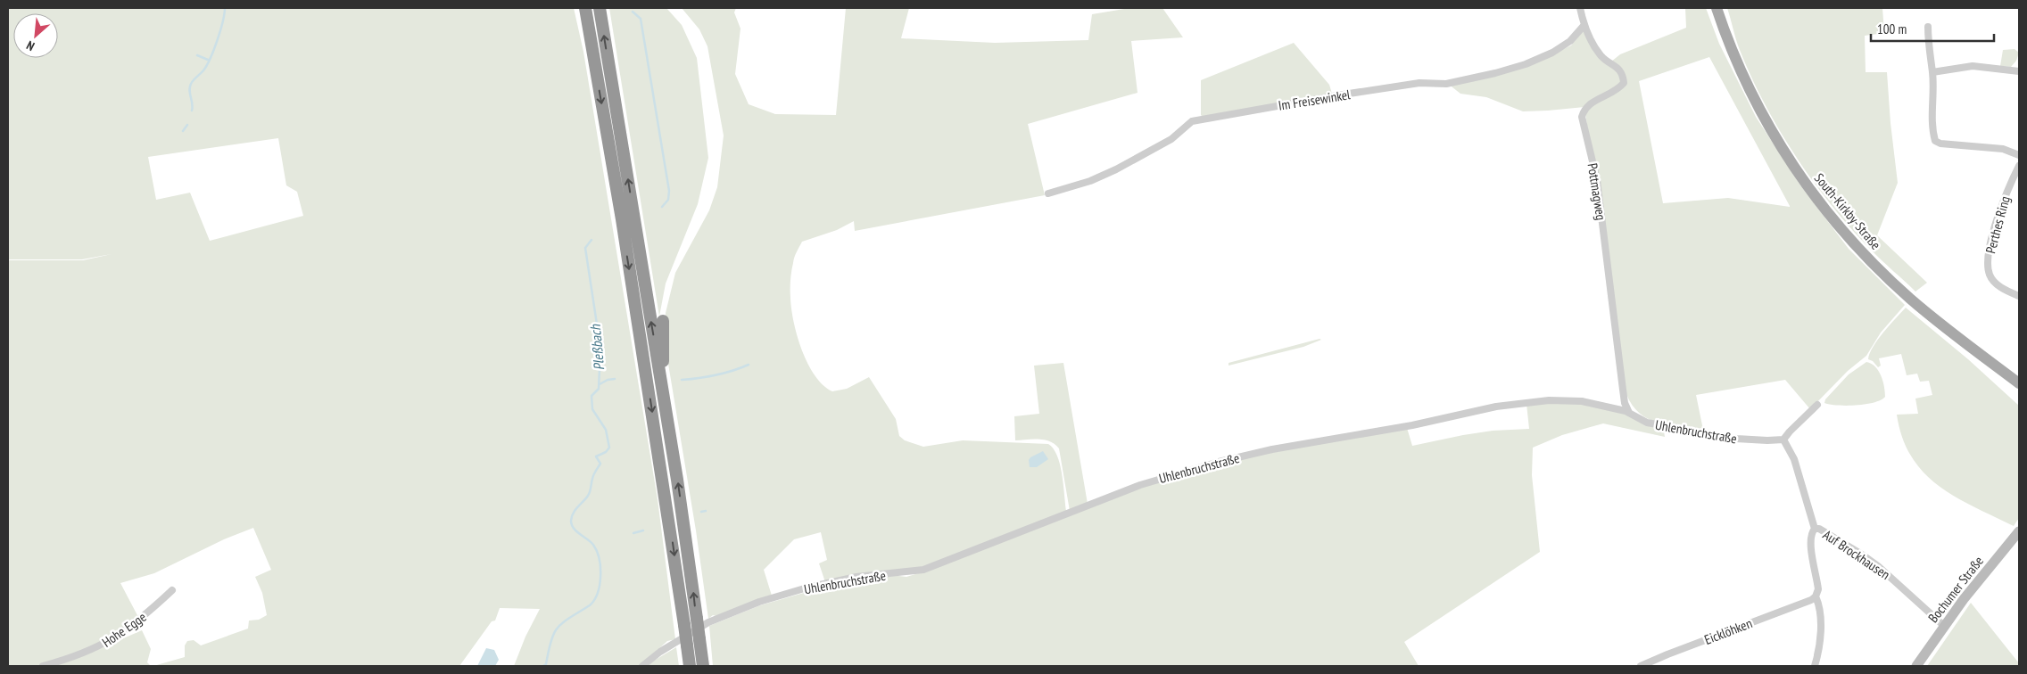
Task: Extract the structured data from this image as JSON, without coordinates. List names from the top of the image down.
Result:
{
  "streets": {
    "main road": ["South-Kirkby-Straße", "Bochumer Straße"],
    "street": [
      "Im Freisewinkel",
      "Pottmagweg",
      "Perthes Ring",
      "Uhlenbruchstraße",
      "Auf Brockhausen",
      "Hohe Egge",
      "Eicklöhken"
    ]
  },
  "crossings": [
    ["Im Freisewinkel", "Pottmagweg"],
    ["Pottmagweg", "Uhlenbruchstraße"],
    ["Uhlenbruchstraße", "Auf Brockhausen"],
    ["Auf Brockhausen", "Bochumer Straße"]
  ],
  "water": ["Pleßbach"],
  "scale_bar": "100 m",
  "north": "bottom left"
}
